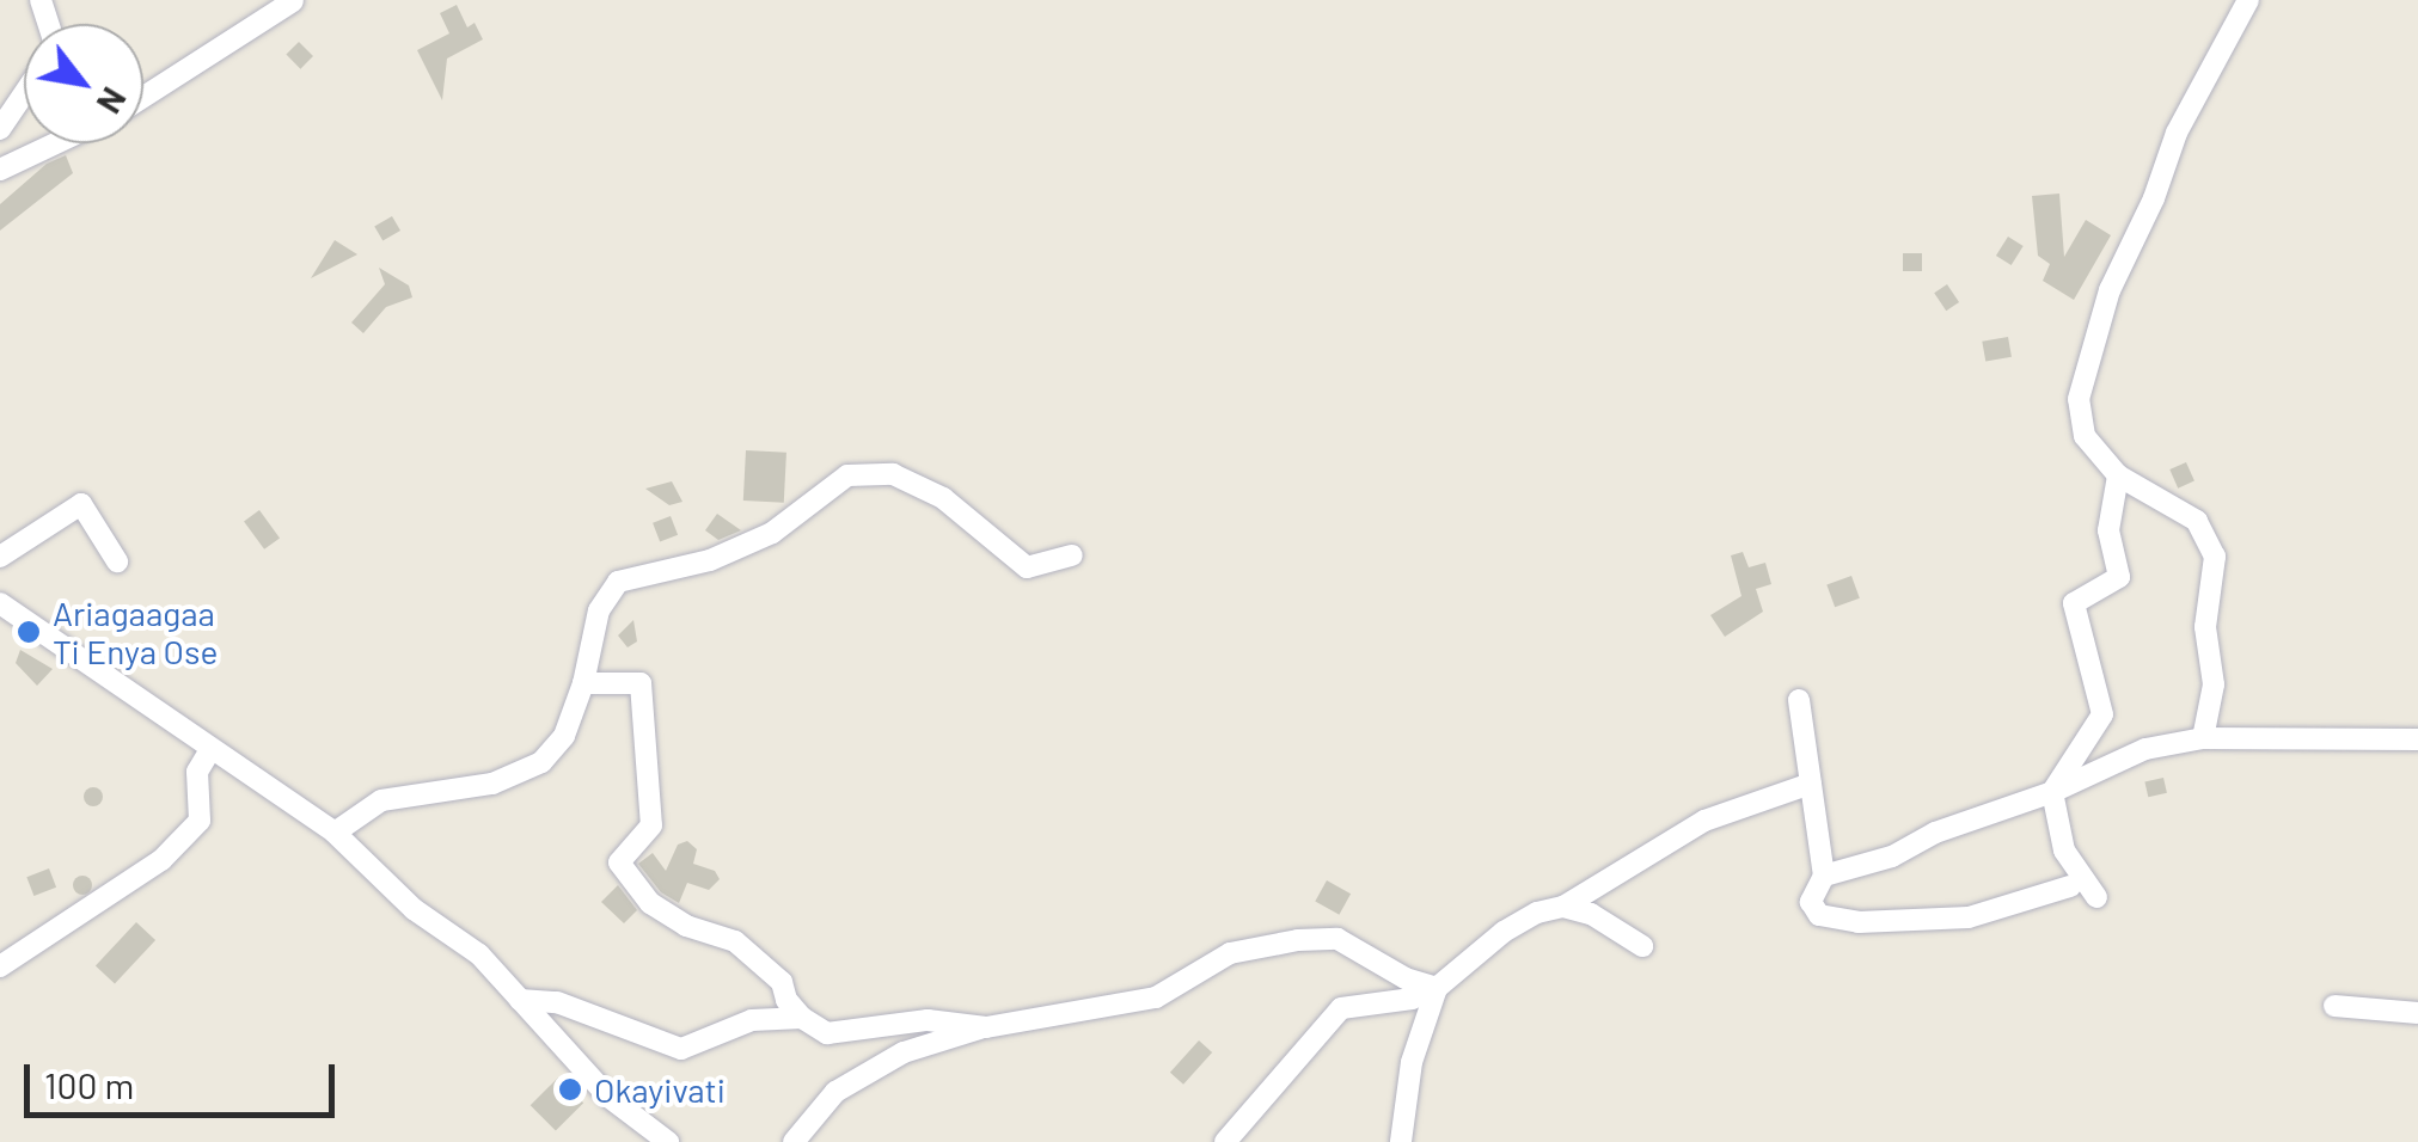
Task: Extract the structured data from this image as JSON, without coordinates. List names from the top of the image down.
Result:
{
  "places": ["Ariagaagaa Ti Enya Ose", "Okayivati"],
  "scale_bar": "100 m",
  "north": "bottom right"
}
